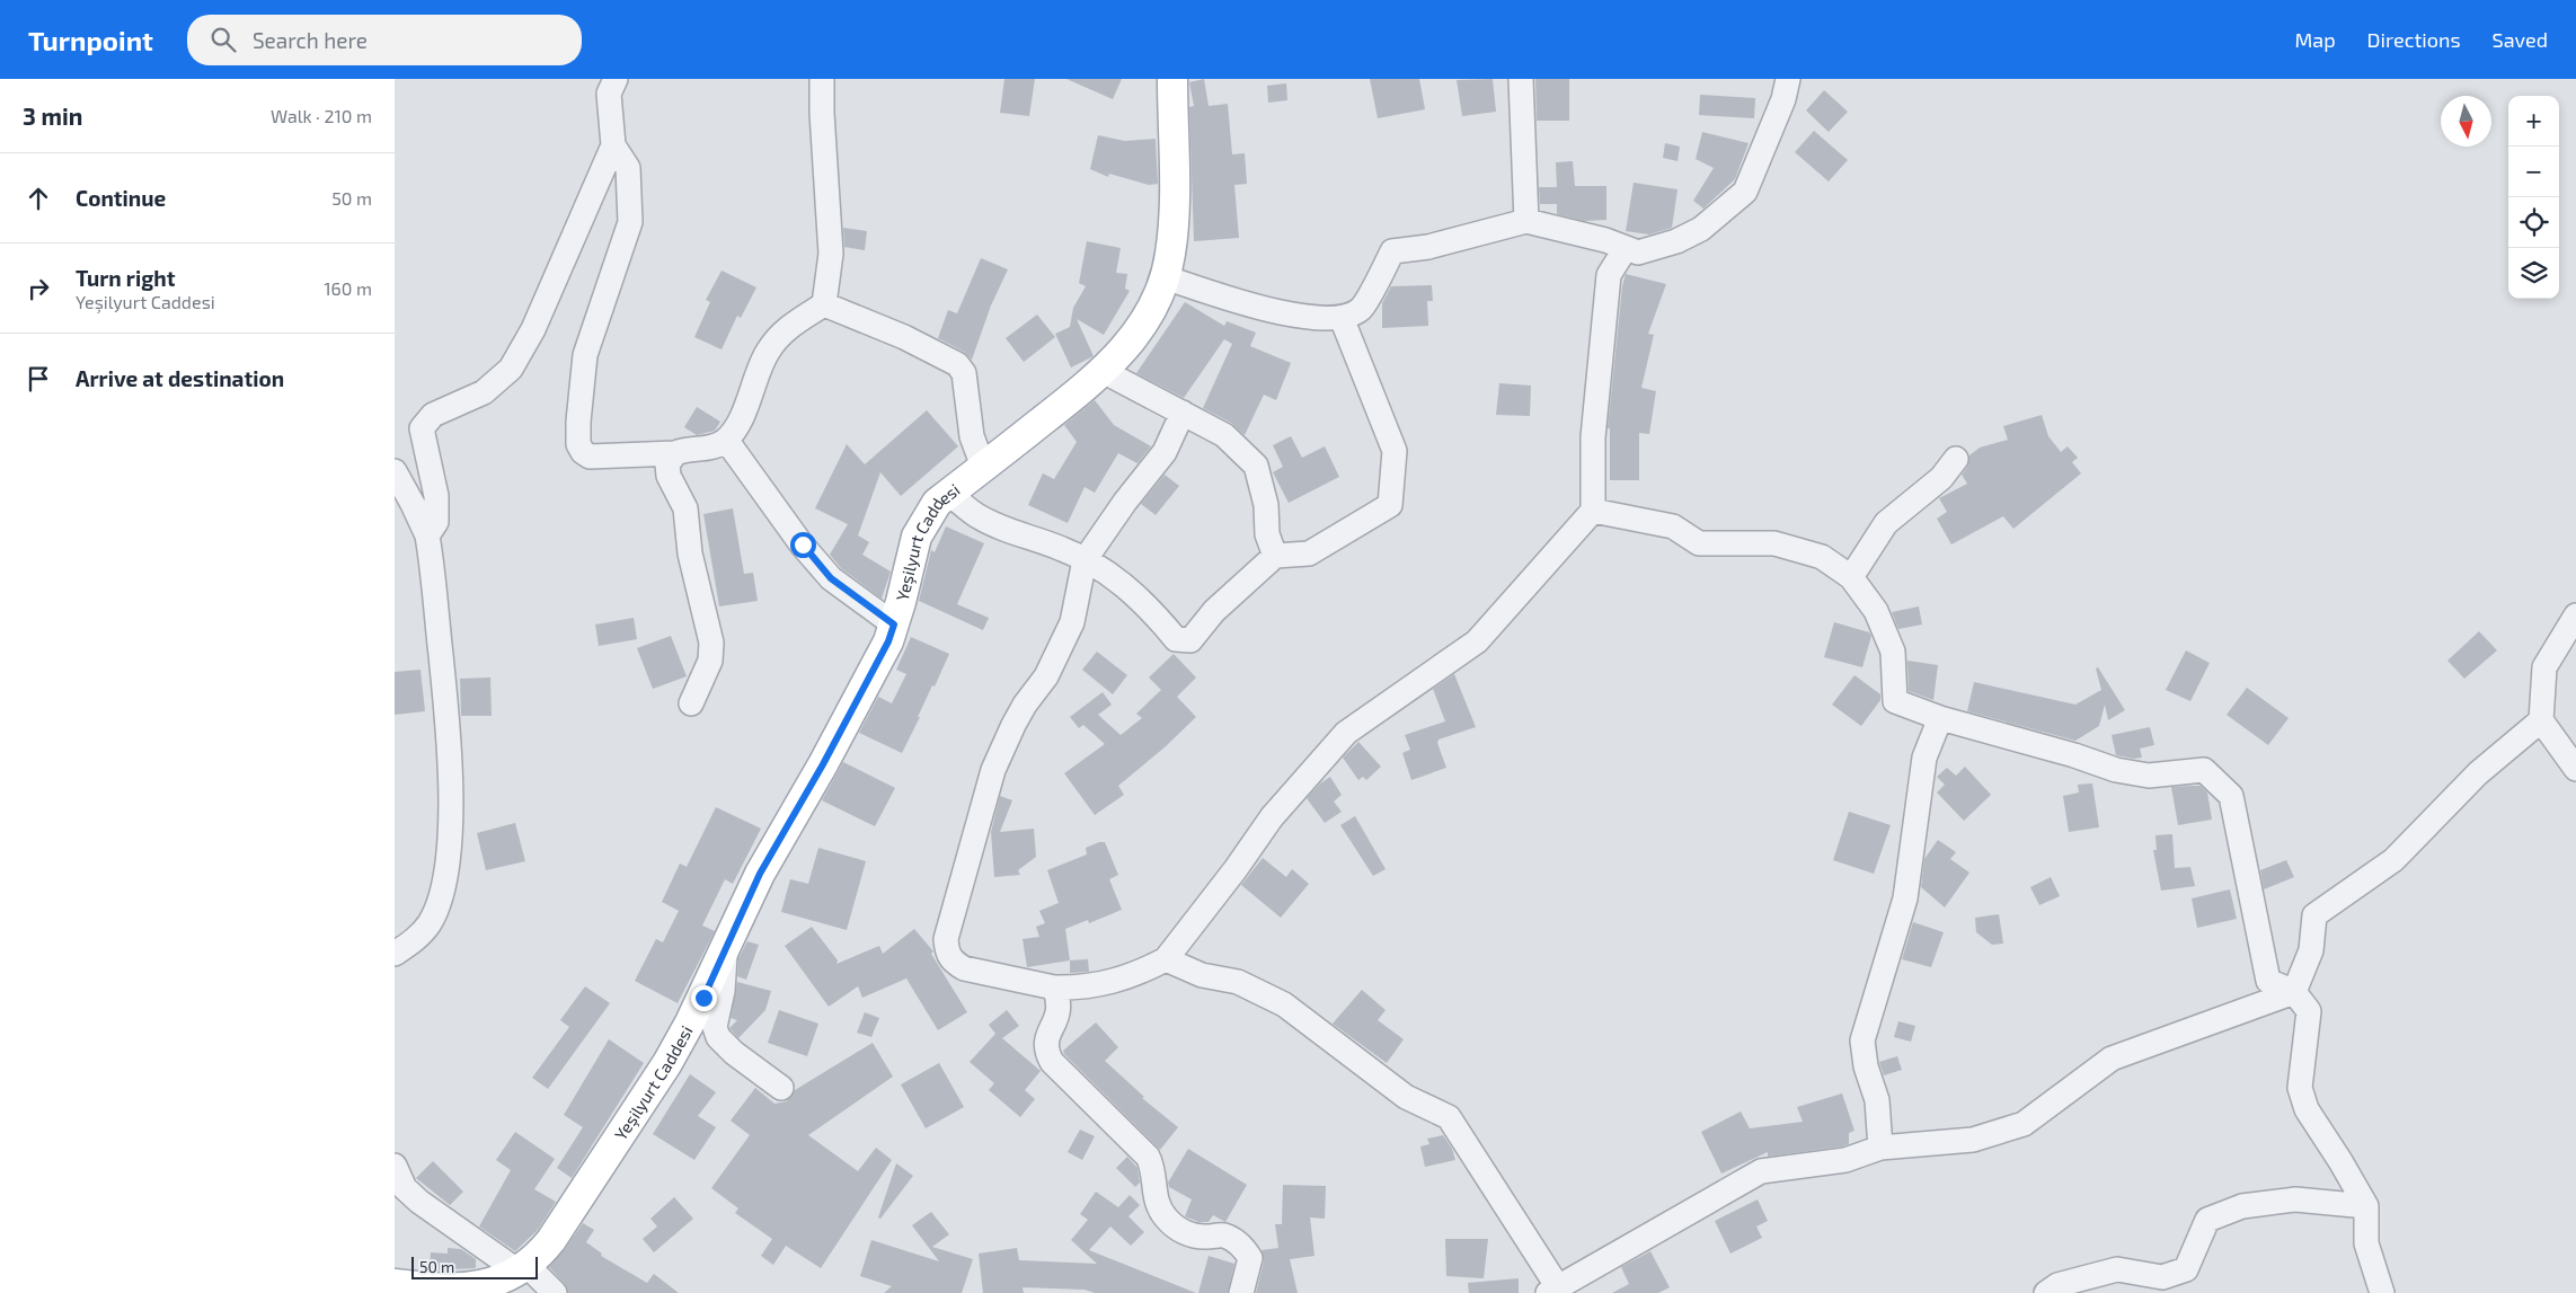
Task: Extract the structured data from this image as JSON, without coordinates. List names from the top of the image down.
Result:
{
  "streets": {
    "main road": ["Yeşilyurt Caddesi"]
  },
  "scale_bar": "50 m",
  "north": "bottom",
  "page": {
    "header": "Turnpoint",
    "search": "Search here",
    "nav": ["Map", "Directions", "Saved"],
    "heading": ["3 min", "Walk · 210 m"],
    "map_buttons": ["+", "−"],
    "list": [
      ["Continue", "50 m"],
      ["Turn right", "Yeşilyurt Caddesi", "160 m"],
      "Arrive at destination"
    ],
    "scale": "50 m"
  }
}
